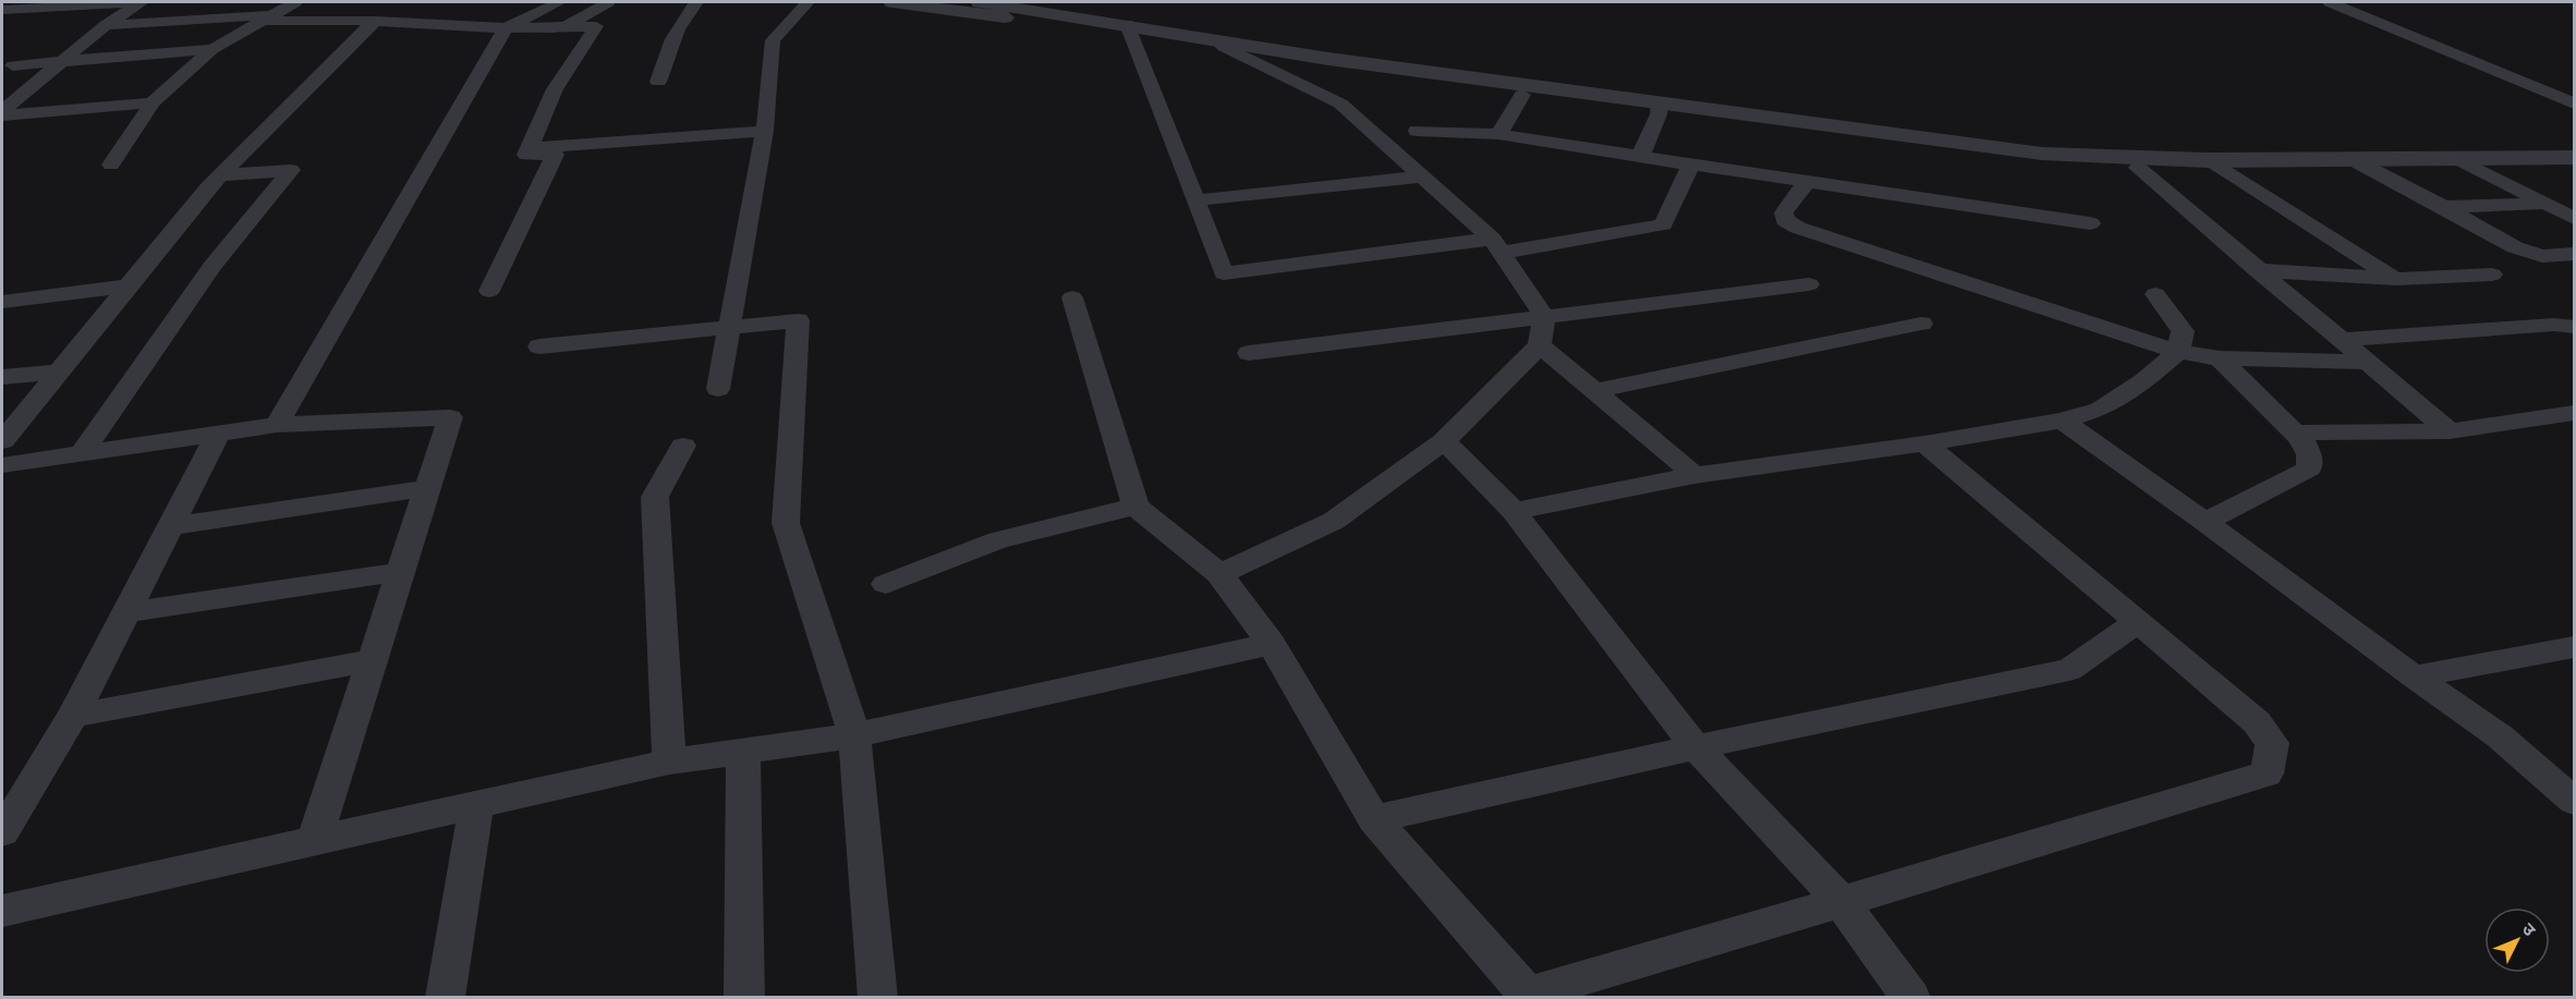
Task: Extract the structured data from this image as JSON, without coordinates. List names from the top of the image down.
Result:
{
  "north": "top right"
}
